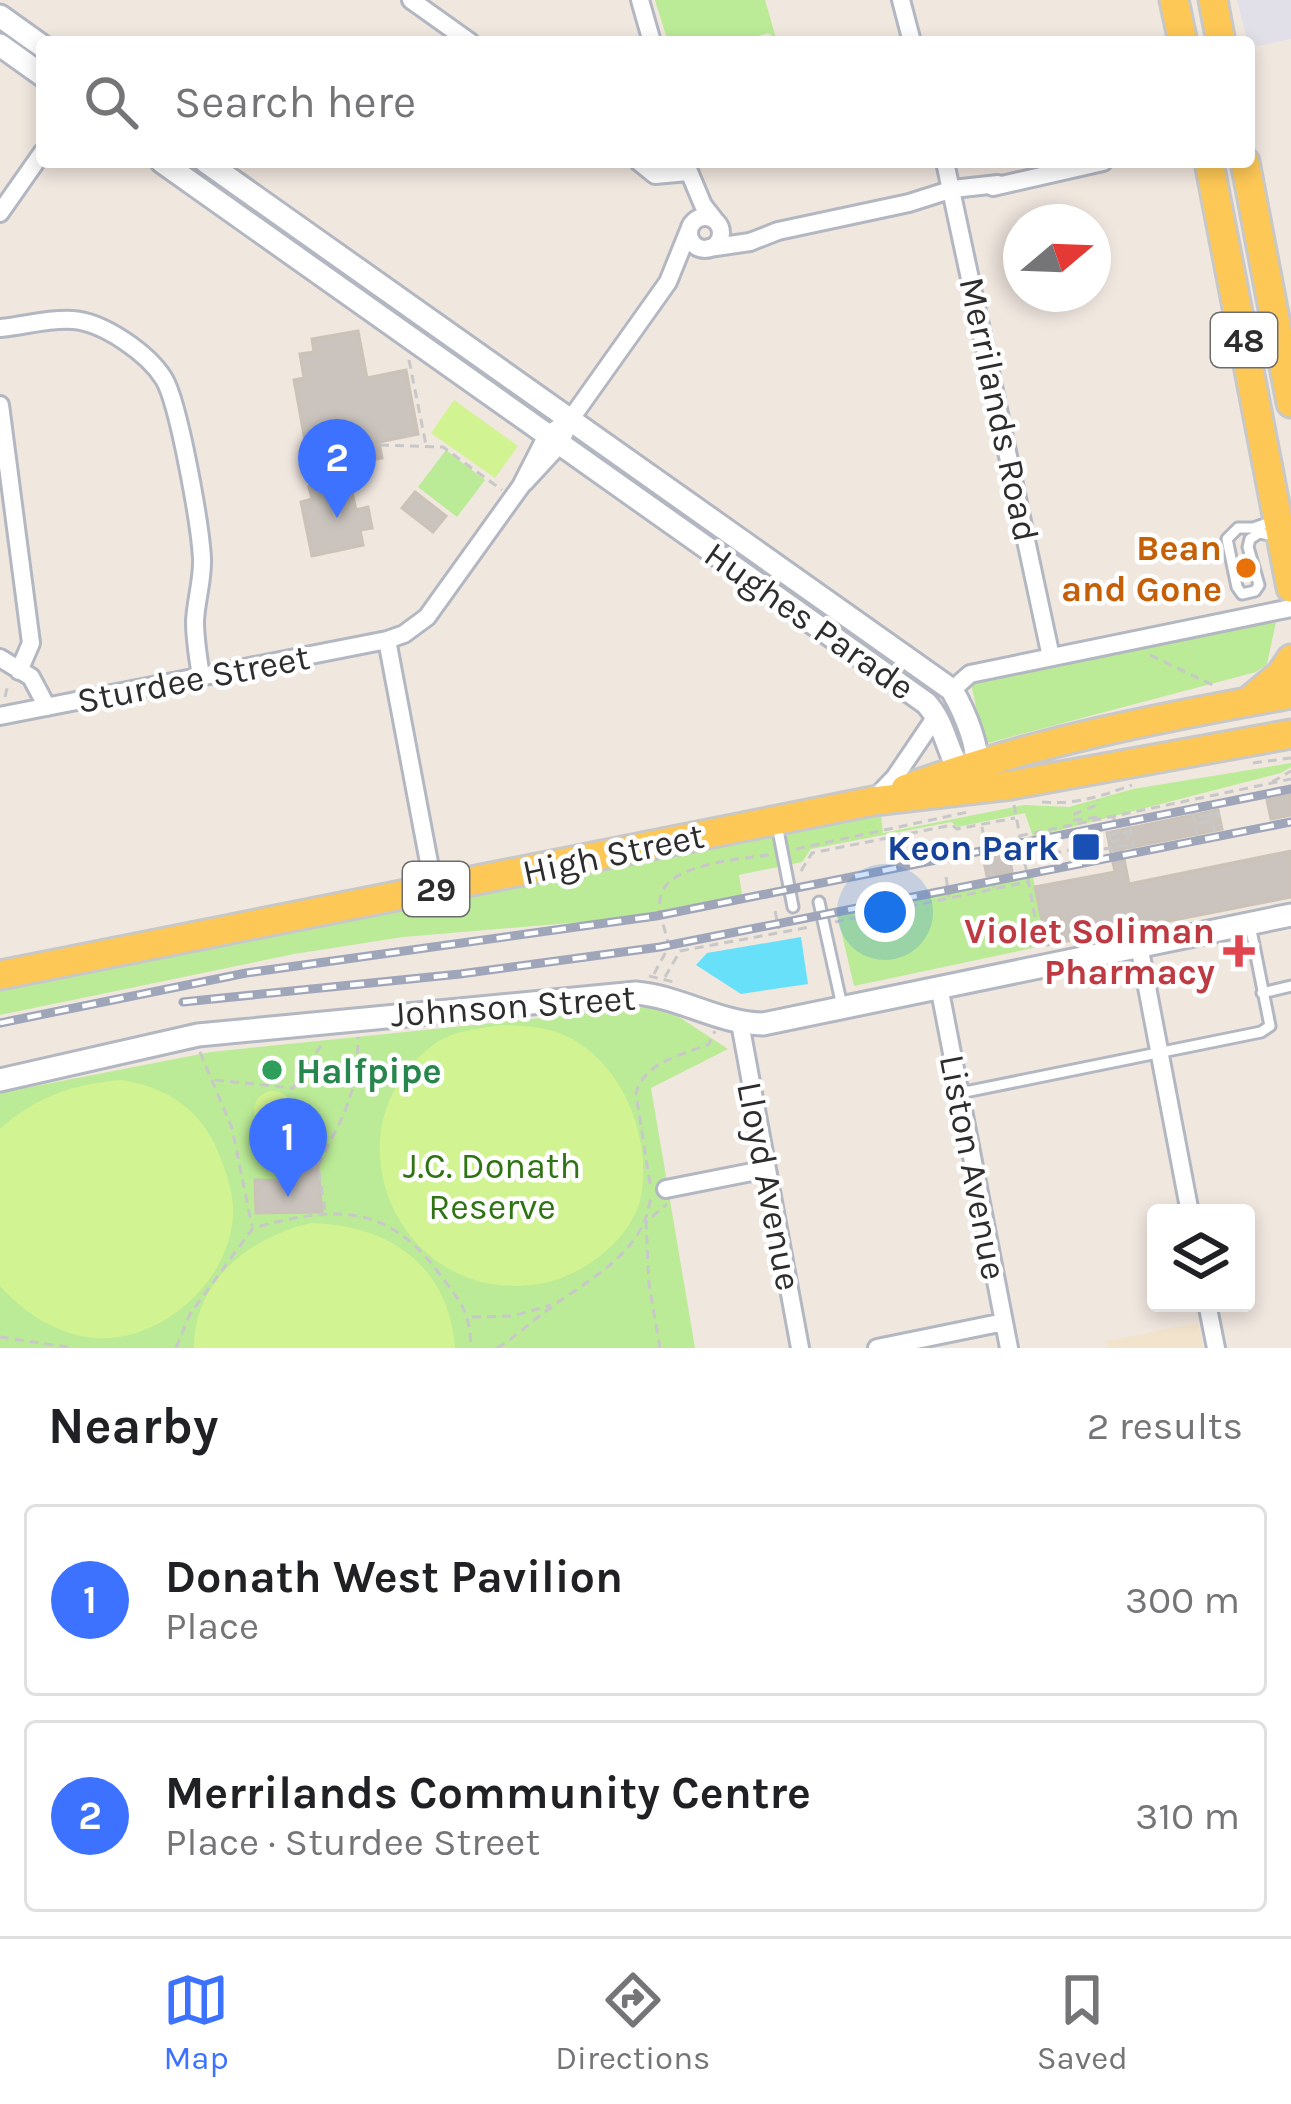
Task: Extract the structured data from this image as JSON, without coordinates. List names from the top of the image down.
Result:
{
  "streets": {
    "main road": ["48", "High Street", "29"],
    "street": [
      "Merrilands Road",
      "Hughes Parade",
      "Sturdee Street",
      "Johnson Street",
      "Liston Avenue",
      "Lloyd Avenue"
    ]
  },
  "crossings": [
    ["Hughes Parade", "High Street"],
    ["Johnson Street", "Liston Avenue"],
    ["Johnson Street", "Lloyd Avenue"]
  ],
  "parks": ["J.C. Donath Reserve"],
  "places": {
    "other": ["Bean and Gone", "Halfpipe"],
    "transit": ["Keon Park"],
    "health": ["Violet Soliman Pharmacy"]
  },
  "north": "right",
  "page": {
    "search": "Search here",
    "pins": ["2", "1"],
    "heading": ["Nearby", "2 results"],
    "list": [
      {
        "mark": "1",
        "name": "Donath West Pavilion",
        "note": "Place",
        "value": "300 m"
      },
      {
        "mark": "2",
        "name": "Merrilands Community Centre",
        "note": "Place · Sturdee Street",
        "value": "310 m"
      }
    ],
    "nav": ["Map", "Directions", "Saved"]
  }
}
